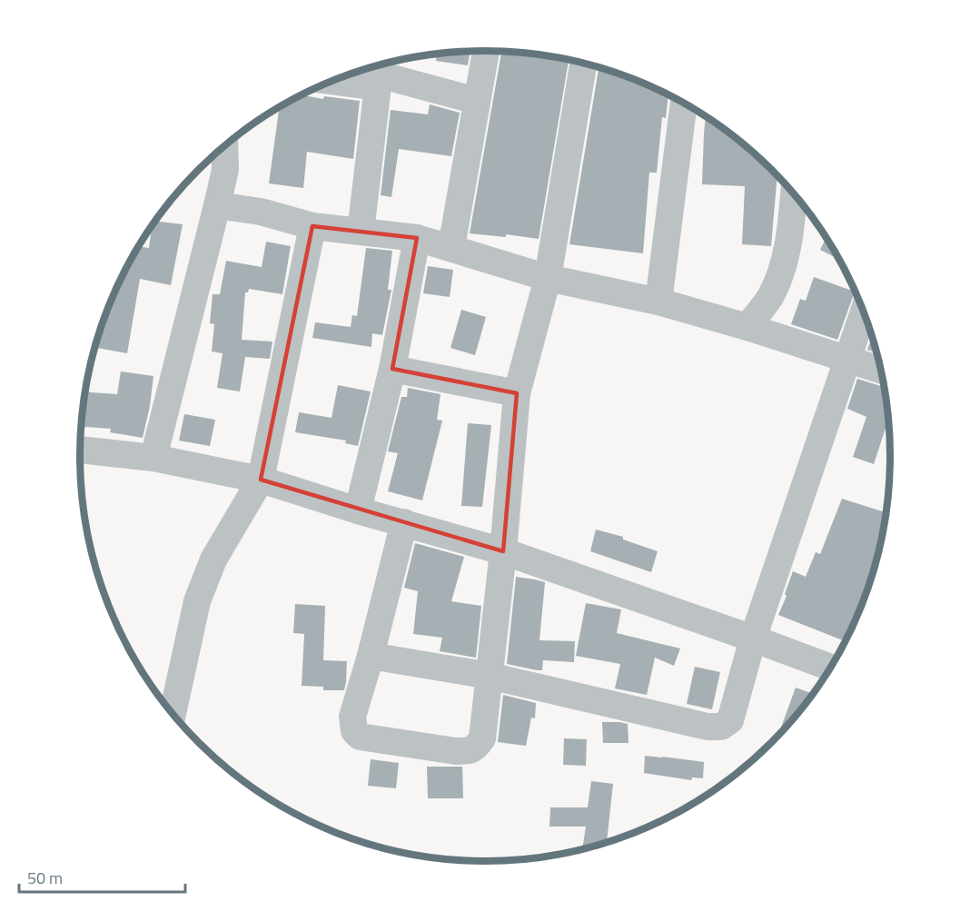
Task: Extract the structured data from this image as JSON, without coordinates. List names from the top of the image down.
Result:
{
  "scale_bar": "50 m"
}
